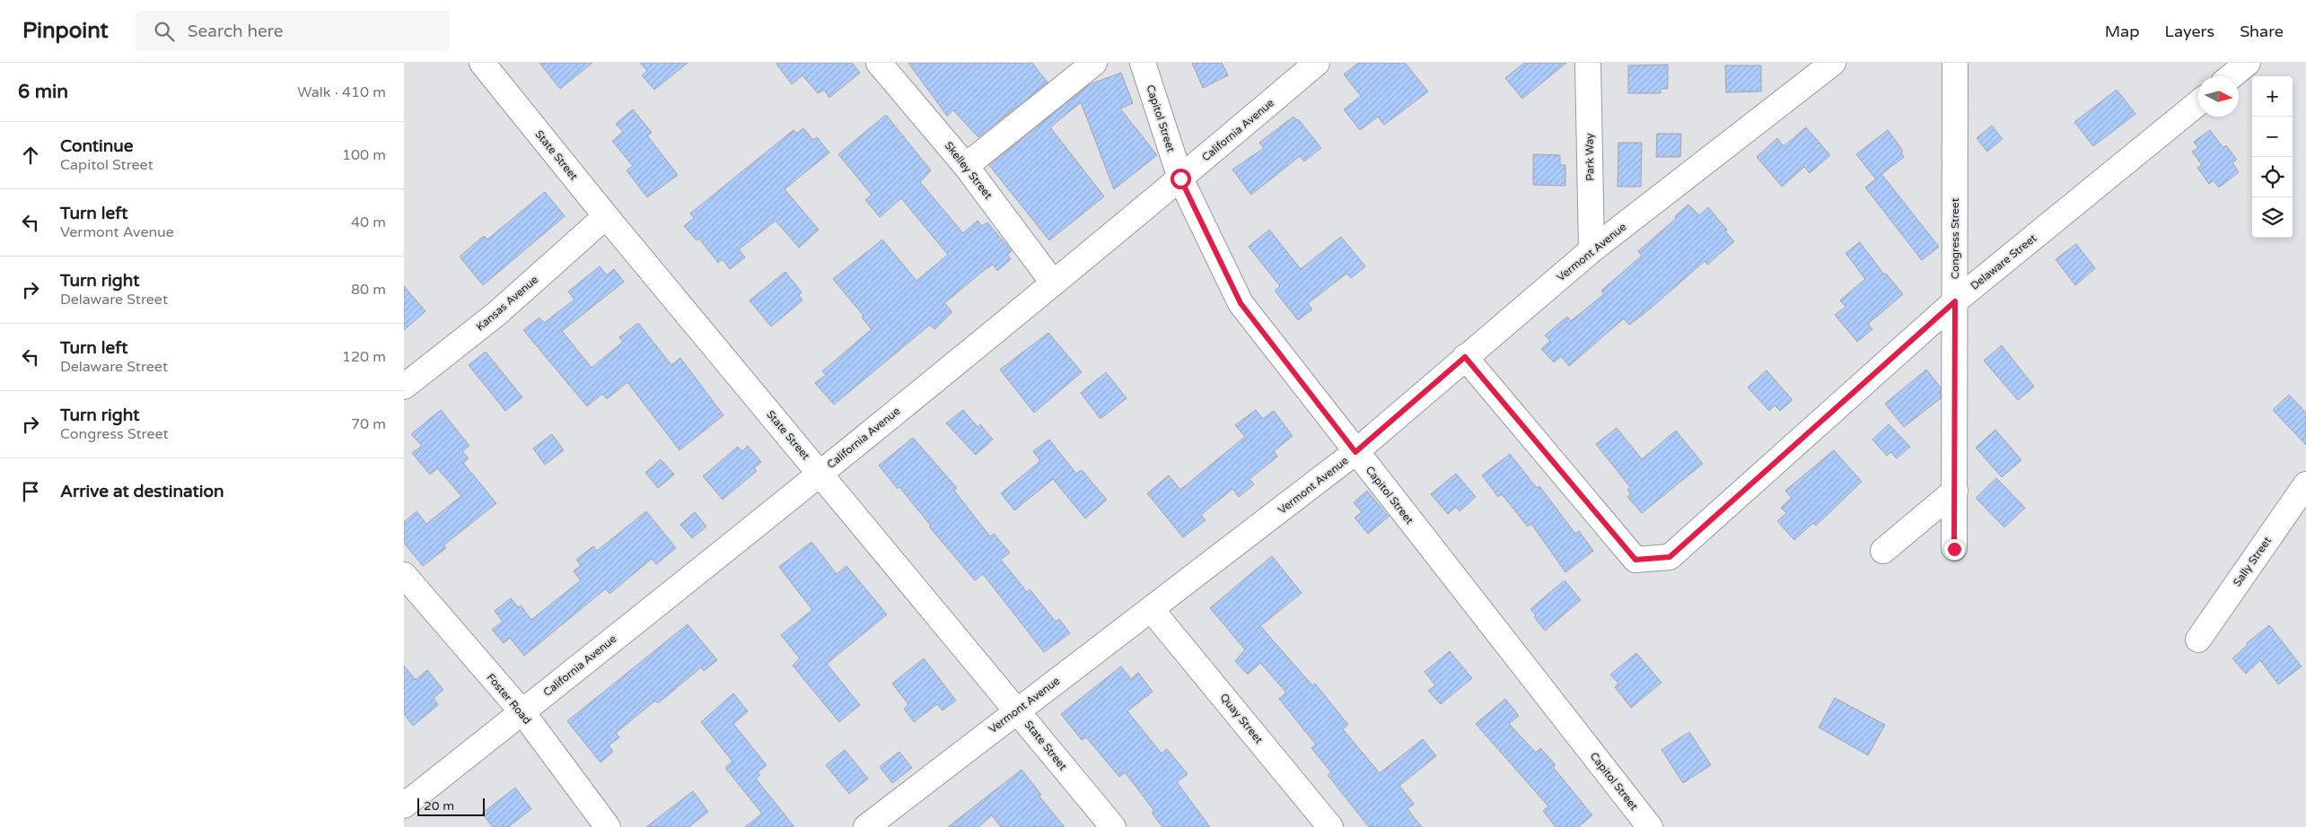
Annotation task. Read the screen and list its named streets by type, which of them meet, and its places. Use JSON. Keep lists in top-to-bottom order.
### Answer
{
  "streets": {
    "street": [
      "Capitol Street",
      "California Avenue",
      "State Street",
      "Park Way",
      "Skelley Street",
      "Congress Street",
      "Vermont Avenue",
      "Delaware Street",
      "Kansas Avenue",
      "Sally Street",
      "Foster Road",
      "Quay Street"
    ]
  },
  "crossings": [
    ["Capitol Street", "California Avenue"],
    ["Capitol Street", "Vermont Avenue"],
    ["California Avenue", "State Street"],
    ["California Avenue", "Skelley Street"],
    ["California Avenue", "Foster Road"],
    ["State Street", "Vermont Avenue"],
    ["State Street", "Kansas Avenue"],
    ["Park Way", "Vermont Avenue"],
    ["Congress Street", "Delaware Street"],
    ["Vermont Avenue", "Delaware Street"],
    ["Vermont Avenue", "Quay Street"]
  ],
  "scale_bar": "20 m",
  "north": "right",
  "page": {
    "header": "Pinpoint",
    "search": "Search here",
    "nav": ["Map", "Layers", "Share"],
    "heading": ["6 min", "Walk · 410 m"],
    "map_buttons": ["+", "−"],
    "list": [
      ["Continue", "Capitol Street", "100 m"],
      ["Turn left", "Vermont Avenue", "40 m"],
      ["Turn right", "Delaware Street", "80 m"],
      ["Turn left", "Delaware Street", "120 m"],
      ["Turn right", "Congress Street", "70 m"],
      "Arrive at destination"
    ],
    "scale": "20 m"
  }
}
